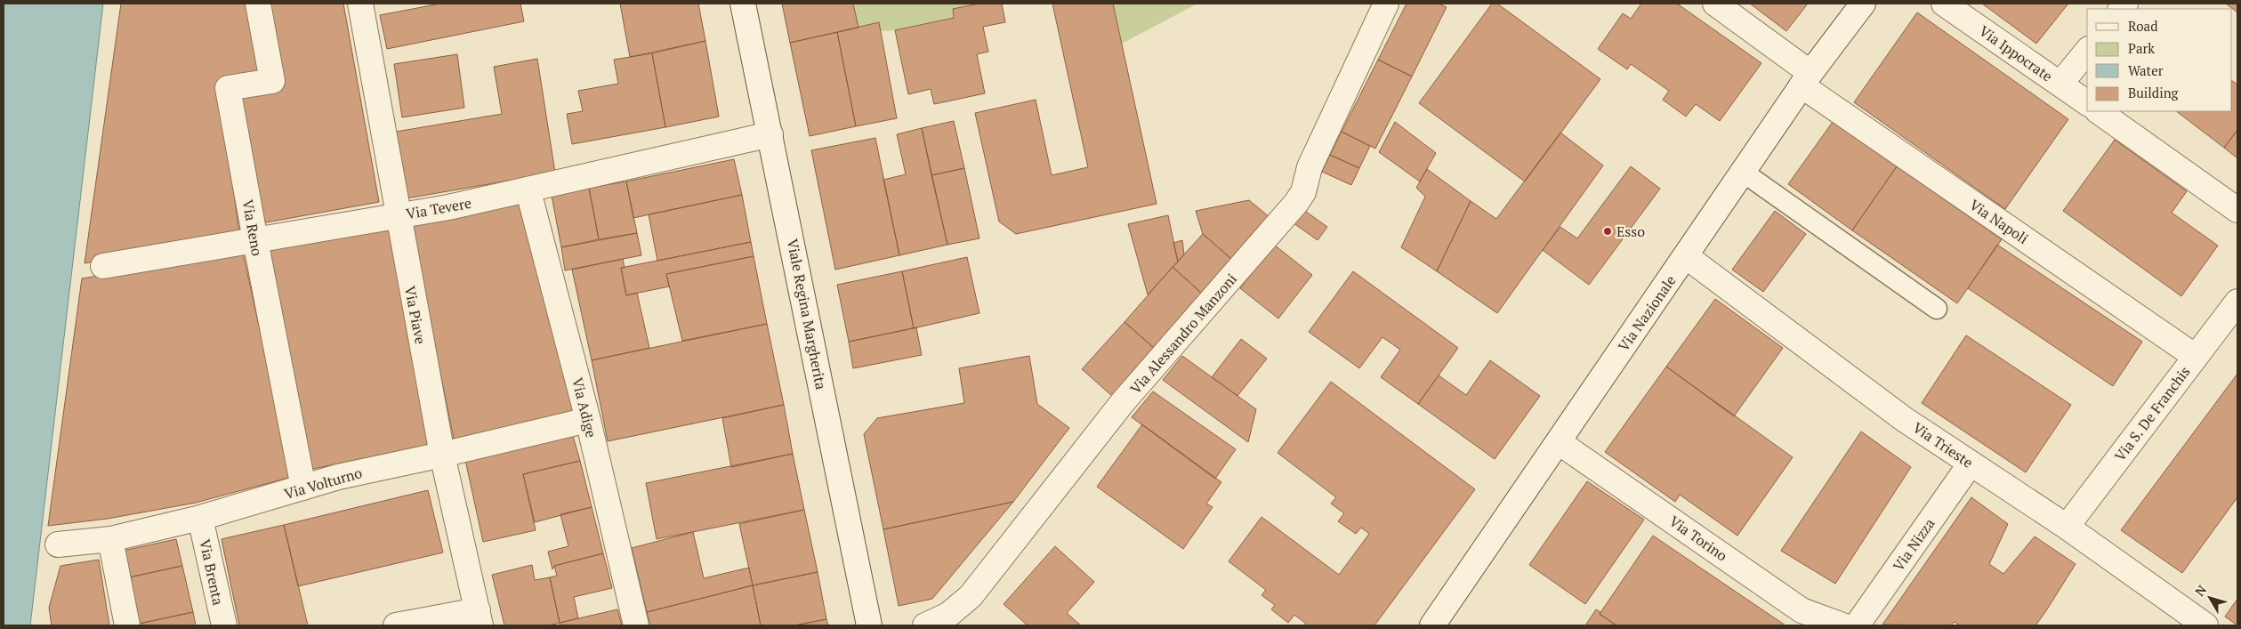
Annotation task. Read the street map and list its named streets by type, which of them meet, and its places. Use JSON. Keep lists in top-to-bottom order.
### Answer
{
  "streets": {
    "street": [
      "Via Ippocrate",
      "Via Tevere",
      "Via Napoli",
      "Via Reno",
      "Via Nazionale",
      "Viale Regina Margherita",
      "Via Piave",
      "Via Alessandro Manzoni",
      "Via Adige",
      "Via S. De Franchis",
      "Via Trieste",
      "Via Volturno",
      "Via Torino",
      "Via Nizza",
      "Via Brenta"
    ]
  },
  "crossings": [
    ["Via Tevere", "Via Reno"],
    ["Via Tevere", "Viale Regina Margherita"],
    ["Via Tevere", "Via Piave"],
    ["Via Tevere", "Via Adige"],
    ["Via Napoli", "Via Nazionale"],
    ["Via Napoli", "Via S. De Franchis"],
    ["Via Reno", "Via Volturno"],
    ["Via Nazionale", "Via Trieste"],
    ["Via Nazionale", "Via Torino"],
    ["Via Piave", "Via Volturno"],
    ["Via Adige", "Via Volturno"],
    ["Via S. De Franchis", "Via Trieste"],
    ["Via Trieste", "Via Nizza"],
    ["Via Volturno", "Via Brenta"]
  ],
  "places": ["Esso"],
  "legend": [
    "Road",
    "Park",
    "Water",
    "Building"
  ],
  "north": "top left"
}
